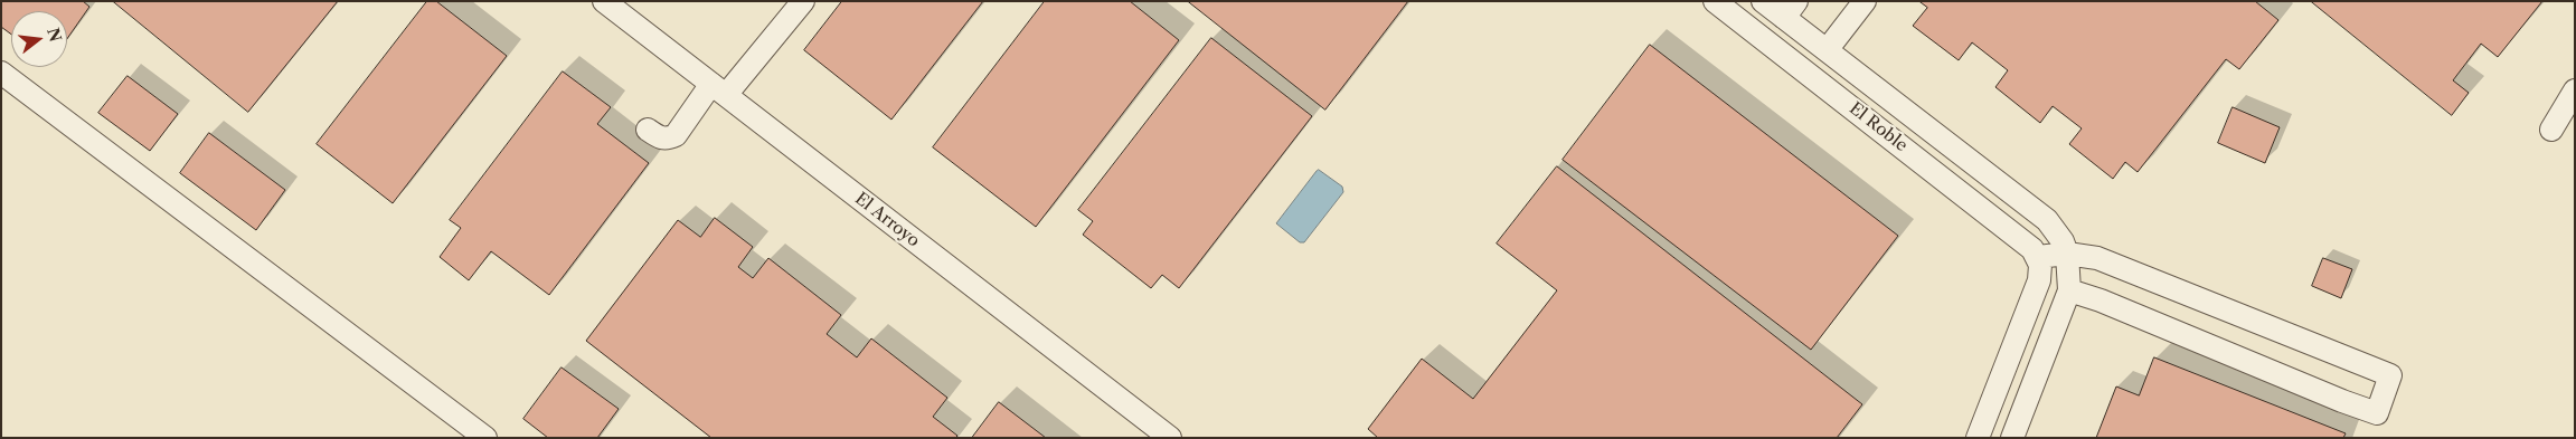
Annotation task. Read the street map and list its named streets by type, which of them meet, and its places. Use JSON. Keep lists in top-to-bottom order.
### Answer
{
  "streets": {
    "street": ["El Roble", "El Arroyo"]
  },
  "north": "right"
}
